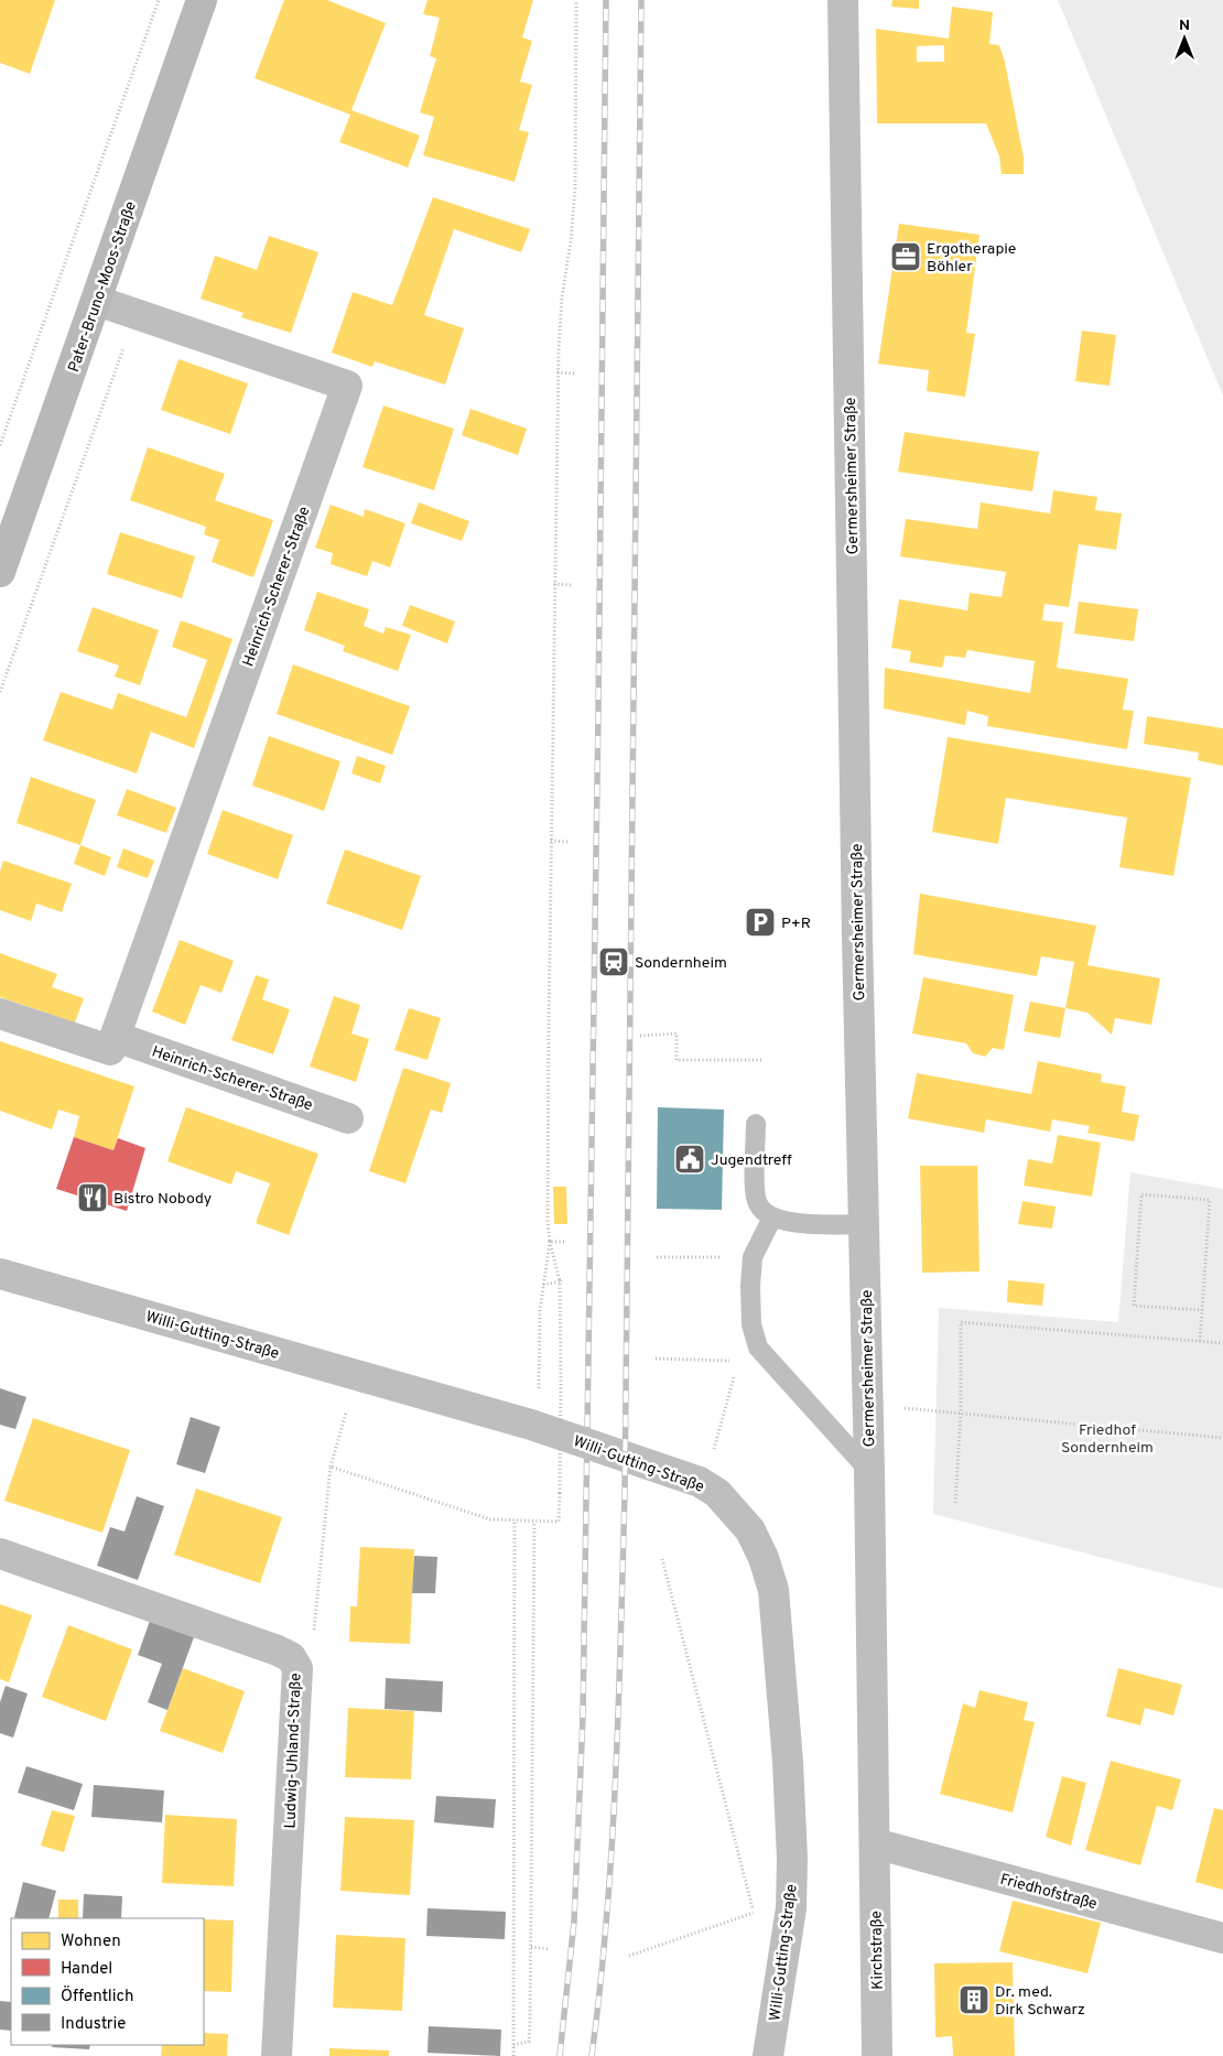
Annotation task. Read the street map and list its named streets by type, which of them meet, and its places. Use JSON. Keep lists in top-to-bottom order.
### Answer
{
  "streets": {
    "main road": ["Pater-Bruno-Moos-Straße"],
    "street": [
      "Germersheimer Straße",
      "Heinrich-Scherer-Straße",
      "Willi-Gutting-Straße",
      "Ludwig-Uhland-Straße",
      "Friedhofstraße",
      "Kirchstraße"
    ]
  },
  "crossings": [
    ["Pater-Bruno-Moos-Straße", "Heinrich-Scherer-Straße"],
    ["Germersheimer Straße", "Friedhofstraße"],
    ["Germersheimer Straße", "Kirchstraße"],
    ["Friedhofstraße", "Kirchstraße"]
  ],
  "parks": ["Friedhof Sondernheim"],
  "places": {
    "office": ["Ergotherapie Böhler"],
    "parking": ["P+R"],
    "station": ["Sondernheim"],
    "public building": ["Jugendtreff"],
    "restaurant": ["Bistro Nobody"],
    "building": ["Dr. med. Dirk Schwarz"]
  },
  "legend": [
    "Wohnen",
    "Handel",
    "Öffentlich",
    "Industrie"
  ],
  "north": "top"
}
